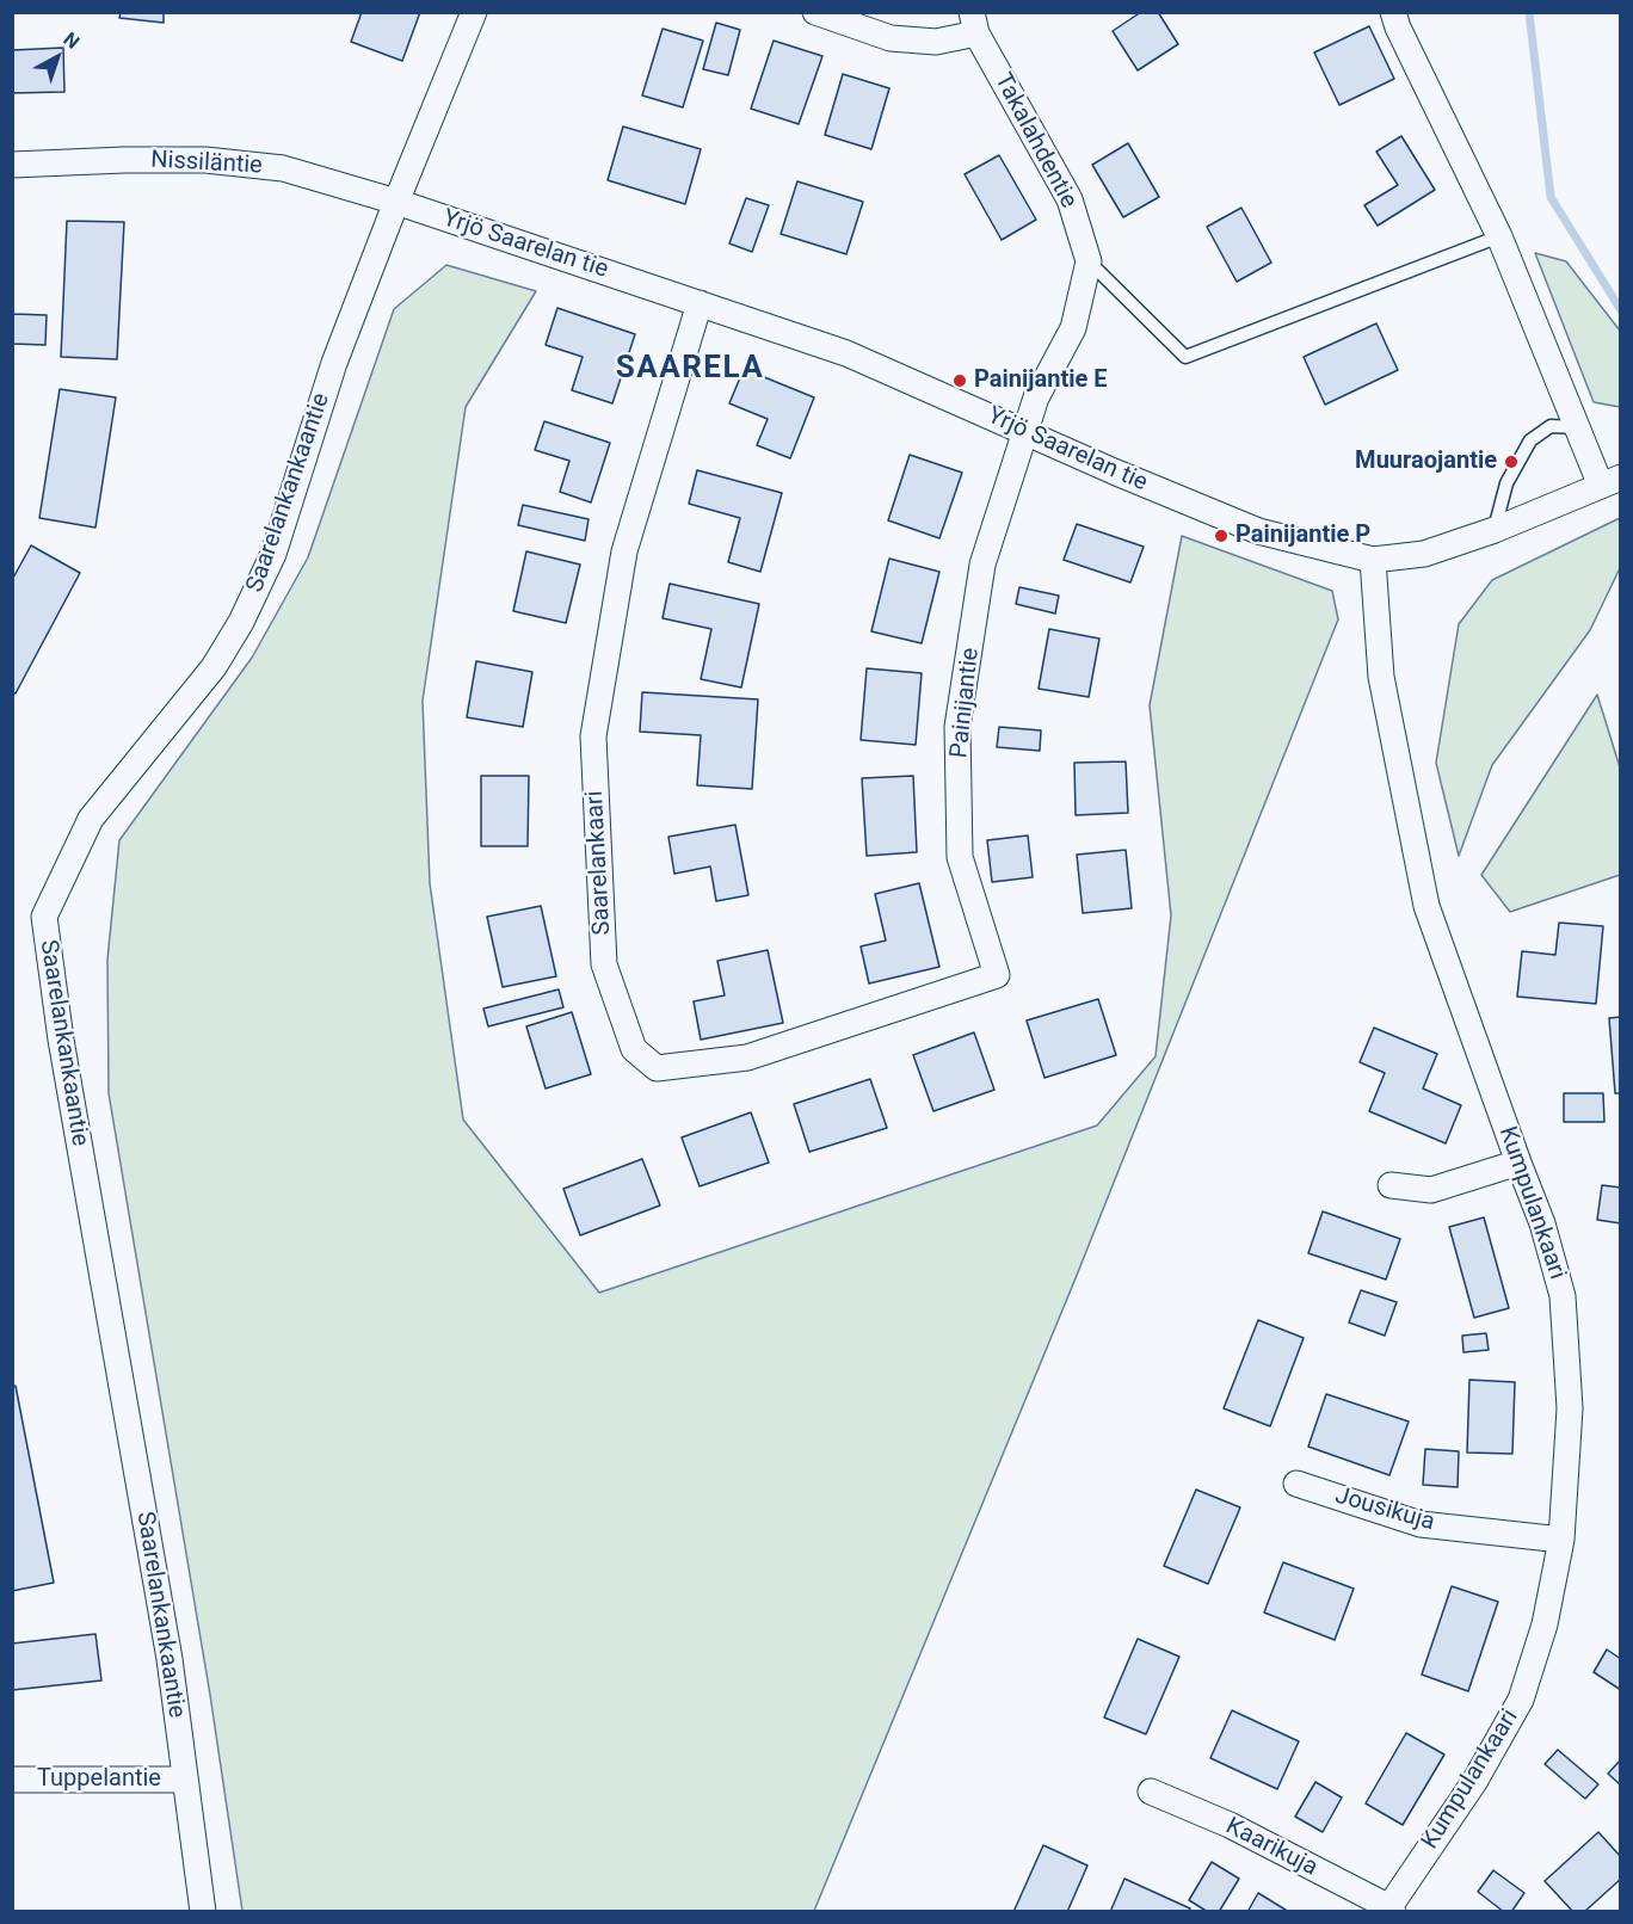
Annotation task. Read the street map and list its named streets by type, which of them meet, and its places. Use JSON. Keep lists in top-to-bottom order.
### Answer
{
  "streets": {
    "street": [
      "Takalahdentie",
      "Nissiläntie",
      "Yrjö Saarelan tie",
      "Saarelankankaantie",
      "Painijantie",
      "Saarelankaari",
      "Kumpulankaari",
      "Jousikuja",
      "Tuppelantie",
      "Kaarikuja"
    ]
  },
  "crossings": [
    ["Nissiläntie", "Yrjö Saarelan tie"],
    ["Nissiläntie", "Saarelankankaantie"],
    ["Yrjö Saarelan tie", "Saarelankankaantie"],
    ["Yrjö Saarelan tie", "Painijantie"],
    ["Yrjö Saarelan tie", "Saarelankaari"],
    ["Yrjö Saarelan tie", "Kumpulankaari"],
    ["Saarelankankaantie", "Tuppelantie"],
    ["Painijantie", "Saarelankaari"],
    ["Kumpulankaari", "Jousikuja"],
    ["Kumpulankaari", "Kaarikuja"]
  ],
  "districts": ["SAARELA"],
  "places": ["Painijantie E", "Muuraojantie", "Painijantie P"],
  "north": "top right"
}
